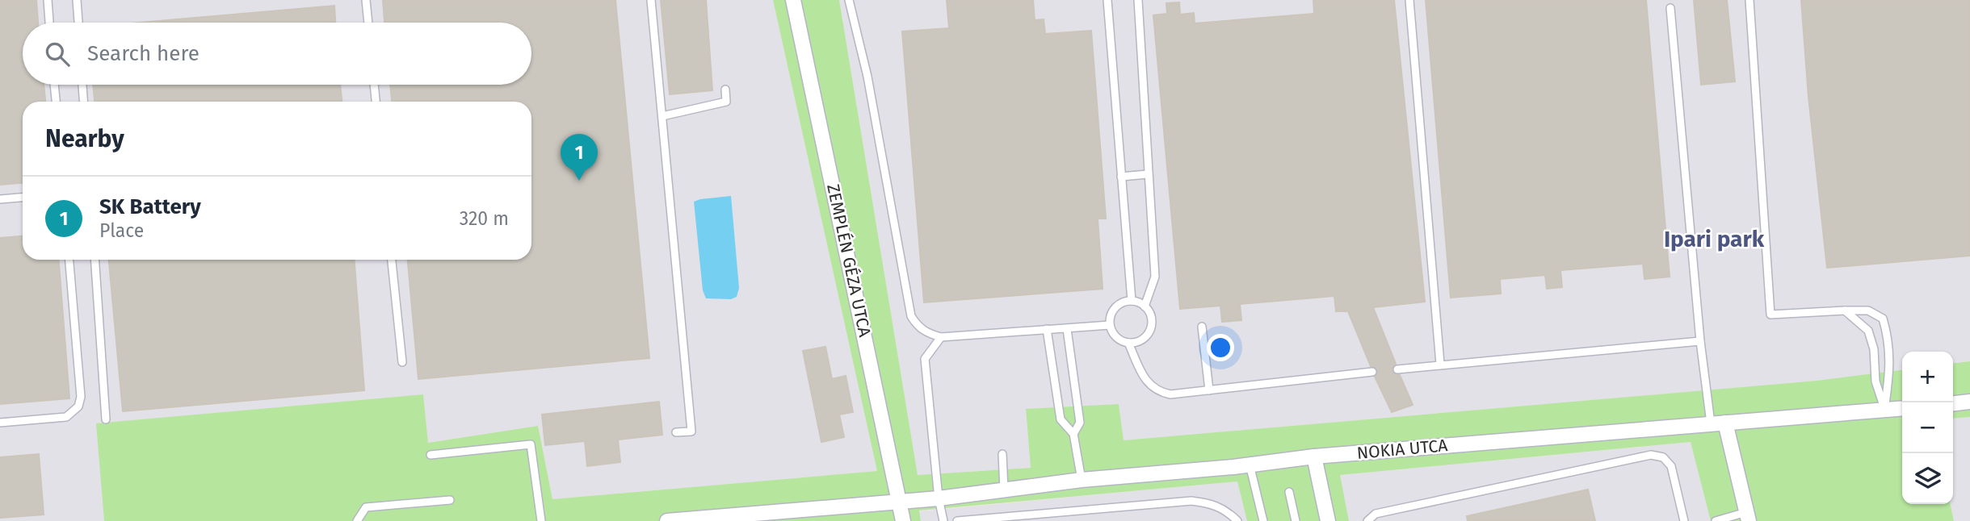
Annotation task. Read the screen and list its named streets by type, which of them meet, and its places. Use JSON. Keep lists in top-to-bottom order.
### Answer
{
  "streets": {
    "street": ["ZEMPLÉN GÉZA UTCA", "NOKIA UTCA"]
  },
  "crossings": [
    ["ZEMPLÉN GÉZA UTCA", "NOKIA UTCA"]
  ],
  "districts": ["Ipari park"],
  "page": {
    "search": "Search here",
    "heading": "Nearby",
    "pins": "1",
    "list": [
      {
        "mark": "1",
        "name": "SK Battery",
        "note": "Place",
        "value": "320 m"
      }
    ],
    "map_buttons": ["+", "−"]
  }
}
